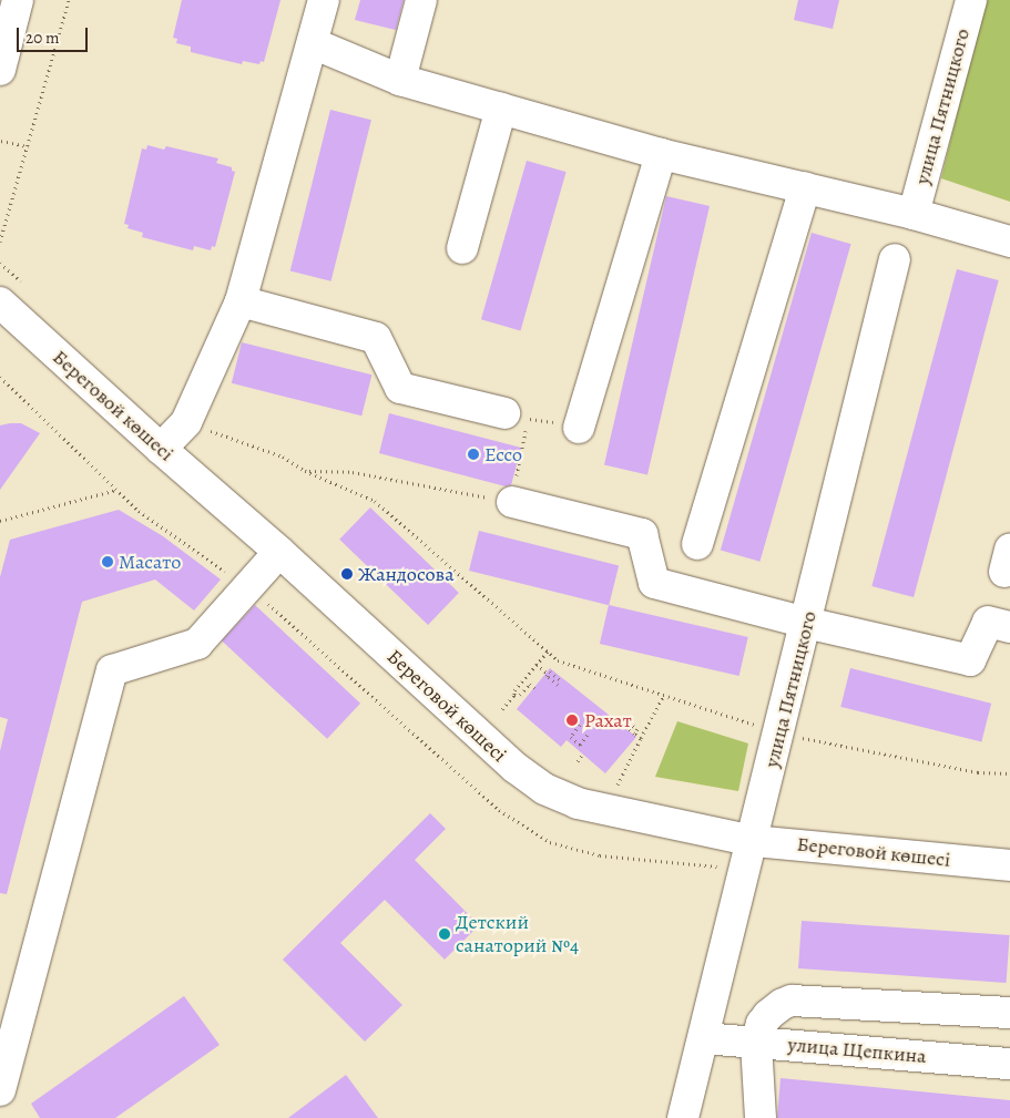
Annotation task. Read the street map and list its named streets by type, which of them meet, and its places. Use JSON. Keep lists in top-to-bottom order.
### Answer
{
  "streets": {
    "street": ["улица Пятницкого", "Береговой көшесі", "улица Щепкина"]
  },
  "crossings": [
    ["улица Пятницкого", "Береговой көшесі"],
    ["улица Пятницкого", "улица Щепкина"]
  ],
  "places": [
    "Ecco",
    "Масато",
    "Жандосова",
    "Рахат",
    "Детский санаторий №4"
  ],
  "scale_bar": "20 m"
}
